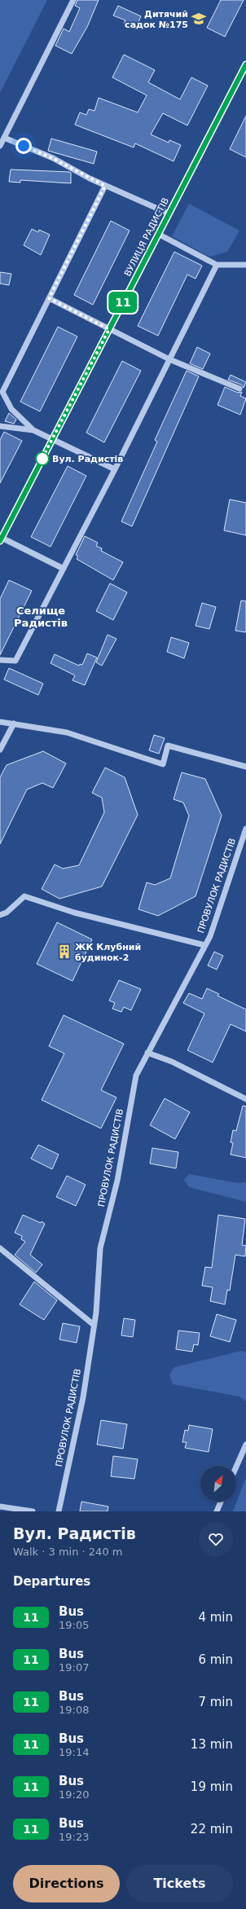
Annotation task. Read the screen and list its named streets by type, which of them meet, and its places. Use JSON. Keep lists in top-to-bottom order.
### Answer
{
  "streets": {
    "street": ["ВУЛИЦЯ РАДИСТІВ", "ПРОВУЛОК РАДИСТІВ"]
  },
  "districts": ["Селище Радистів"],
  "places": {
    "school or university": ["Дитячий садок №175"],
    "other": ["Вул. Радистів"],
    "building": ["ЖК Клубний будинок-2"]
  },
  "lines": ["bus line 11"],
  "north": "top right",
  "page": {
    "on_map": "11",
    "heading": [
      ["Вул. Радистів", "Walk · 3 min · 240 m"],
      "Departures"
    ],
    "list": [
      {
        "mark": "11",
        "name": "Bus",
        "note": "19:05",
        "value": "4 min"
      },
      {
        "mark": "11",
        "name": "Bus",
        "note": "19:07",
        "value": "6 min"
      },
      {
        "mark": "11",
        "name": "Bus",
        "note": "19:08",
        "value": "7 min"
      },
      {
        "mark": "11",
        "name": "Bus",
        "note": "19:14",
        "value": "13 min"
      },
      {
        "mark": "11",
        "name": "Bus",
        "note": "19:20",
        "value": "19 min"
      },
      {
        "mark": "11",
        "name": "Bus",
        "note": "19:23",
        "value": "22 min"
      }
    ],
    "buttons": ["Directions", "Tickets"]
  }
}
